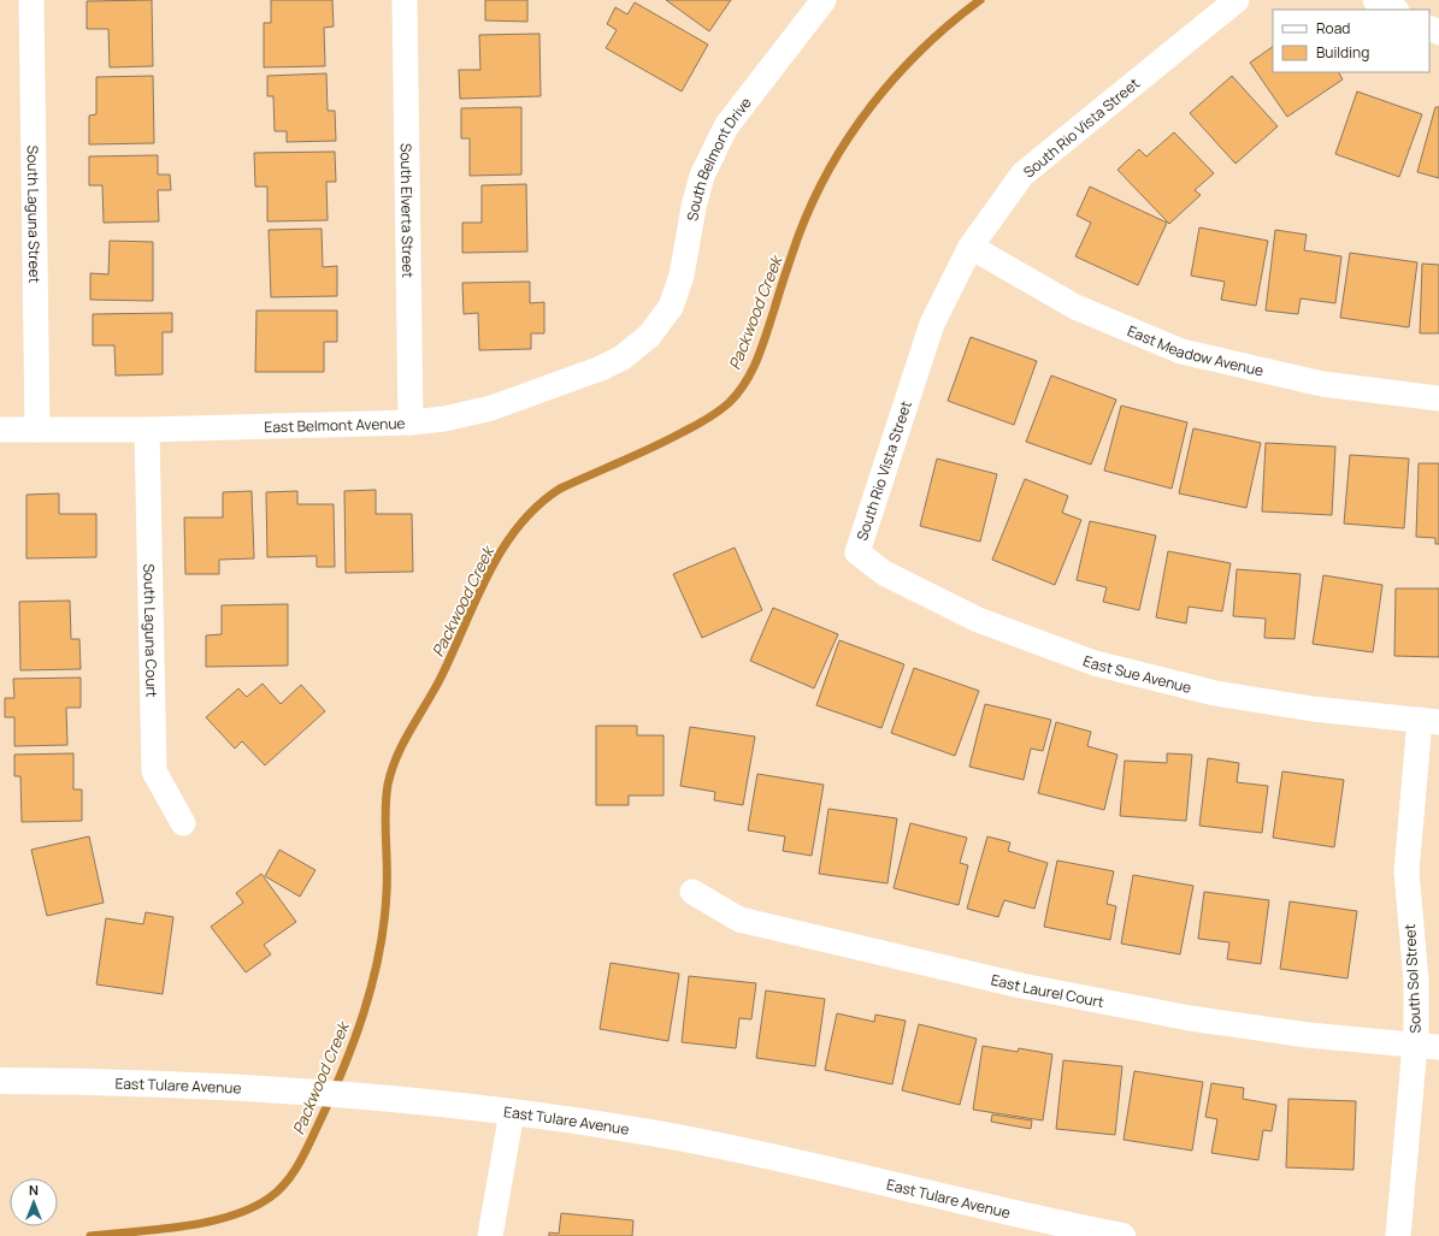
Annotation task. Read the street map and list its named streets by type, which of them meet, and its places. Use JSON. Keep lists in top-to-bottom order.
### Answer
{
  "streets": {
    "street": [
      "South Rio Vista Street",
      "South Belmont Drive",
      "South Elverta Street",
      "South Laguna Street",
      "East Meadow Avenue",
      "East Belmont Avenue",
      "South Laguna Court",
      "East Sue Avenue",
      "South Sol Street",
      "East Laurel Court",
      "East Tulare Avenue"
    ]
  },
  "crossings": [
    ["South Rio Vista Street", "East Meadow Avenue"],
    ["South Rio Vista Street", "East Sue Avenue"],
    ["South Belmont Drive", "East Belmont Avenue"],
    ["South Elverta Street", "East Belmont Avenue"],
    ["South Laguna Street", "East Belmont Avenue"],
    ["East Belmont Avenue", "South Laguna Court"],
    ["East Sue Avenue", "South Sol Street"],
    ["South Sol Street", "East Laurel Court"]
  ],
  "water": ["Packwood Creek"],
  "legend": ["Road", "Building"],
  "north": "top"
}
